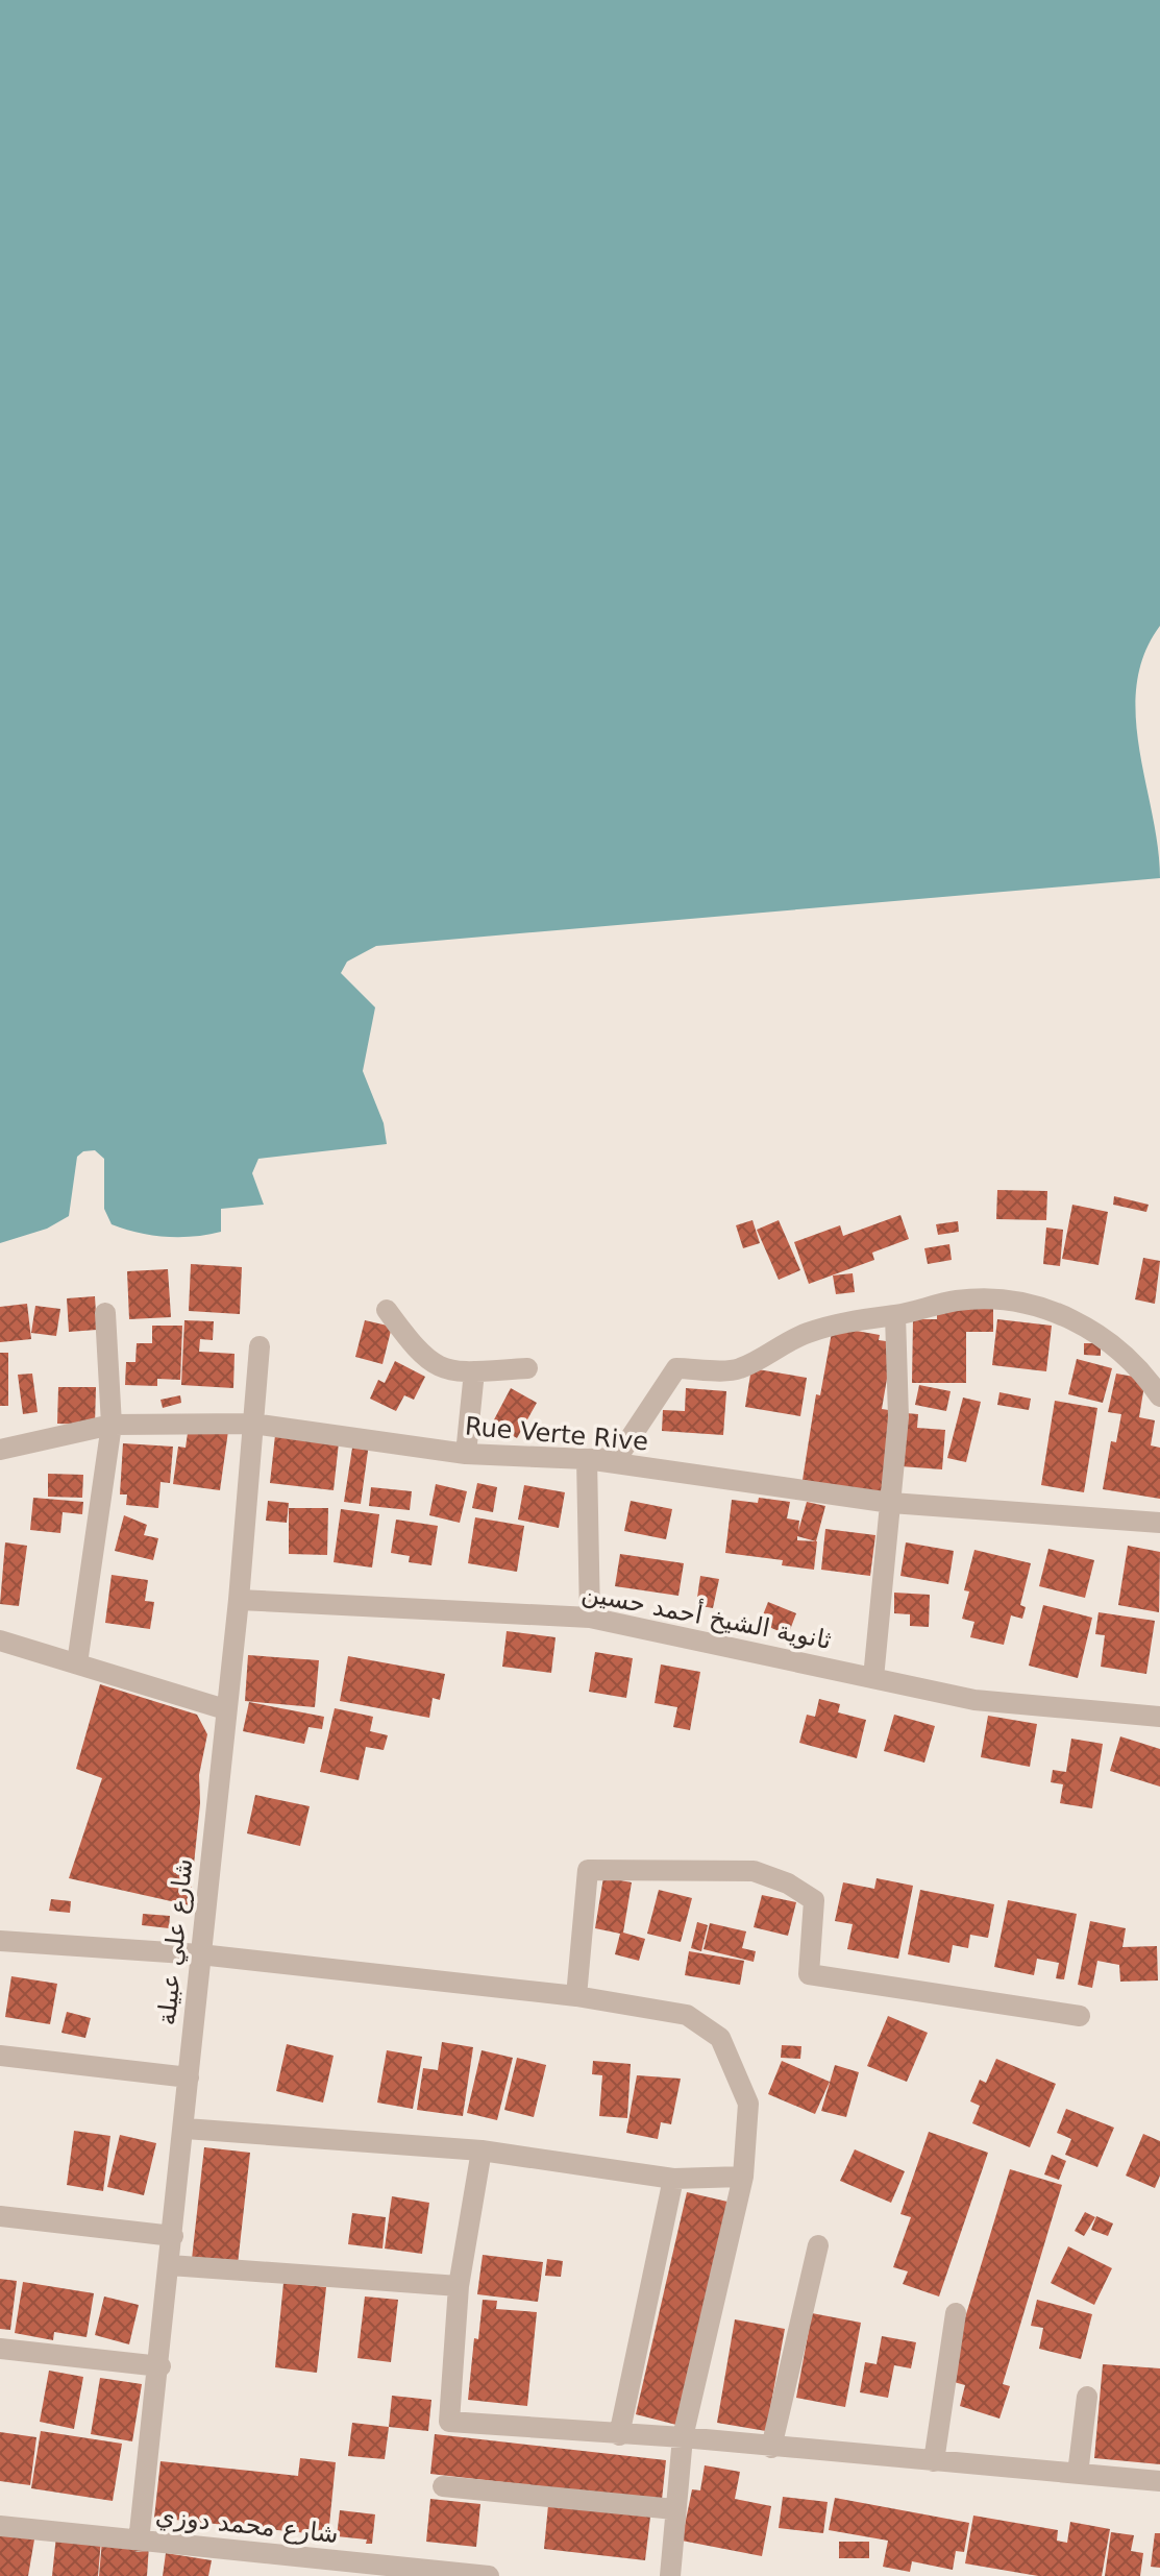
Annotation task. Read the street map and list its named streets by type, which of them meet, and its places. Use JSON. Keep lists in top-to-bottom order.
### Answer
{
  "streets": {
    "street": [
      "Rue Verte Rive",
      "ثانوية الشيخ أحمد حسين",
      "شارع علي عبيلة",
      "شارع محمد دوزي"
    ]
  },
  "crossings": [
    ["Rue Verte Rive", "شارع علي عبيلة"],
    ["ثانوية الشيخ أحمد حسين", "شارع علي عبيلة"],
    ["شارع علي عبيلة", "شارع محمد دوزي"]
  ]
}
